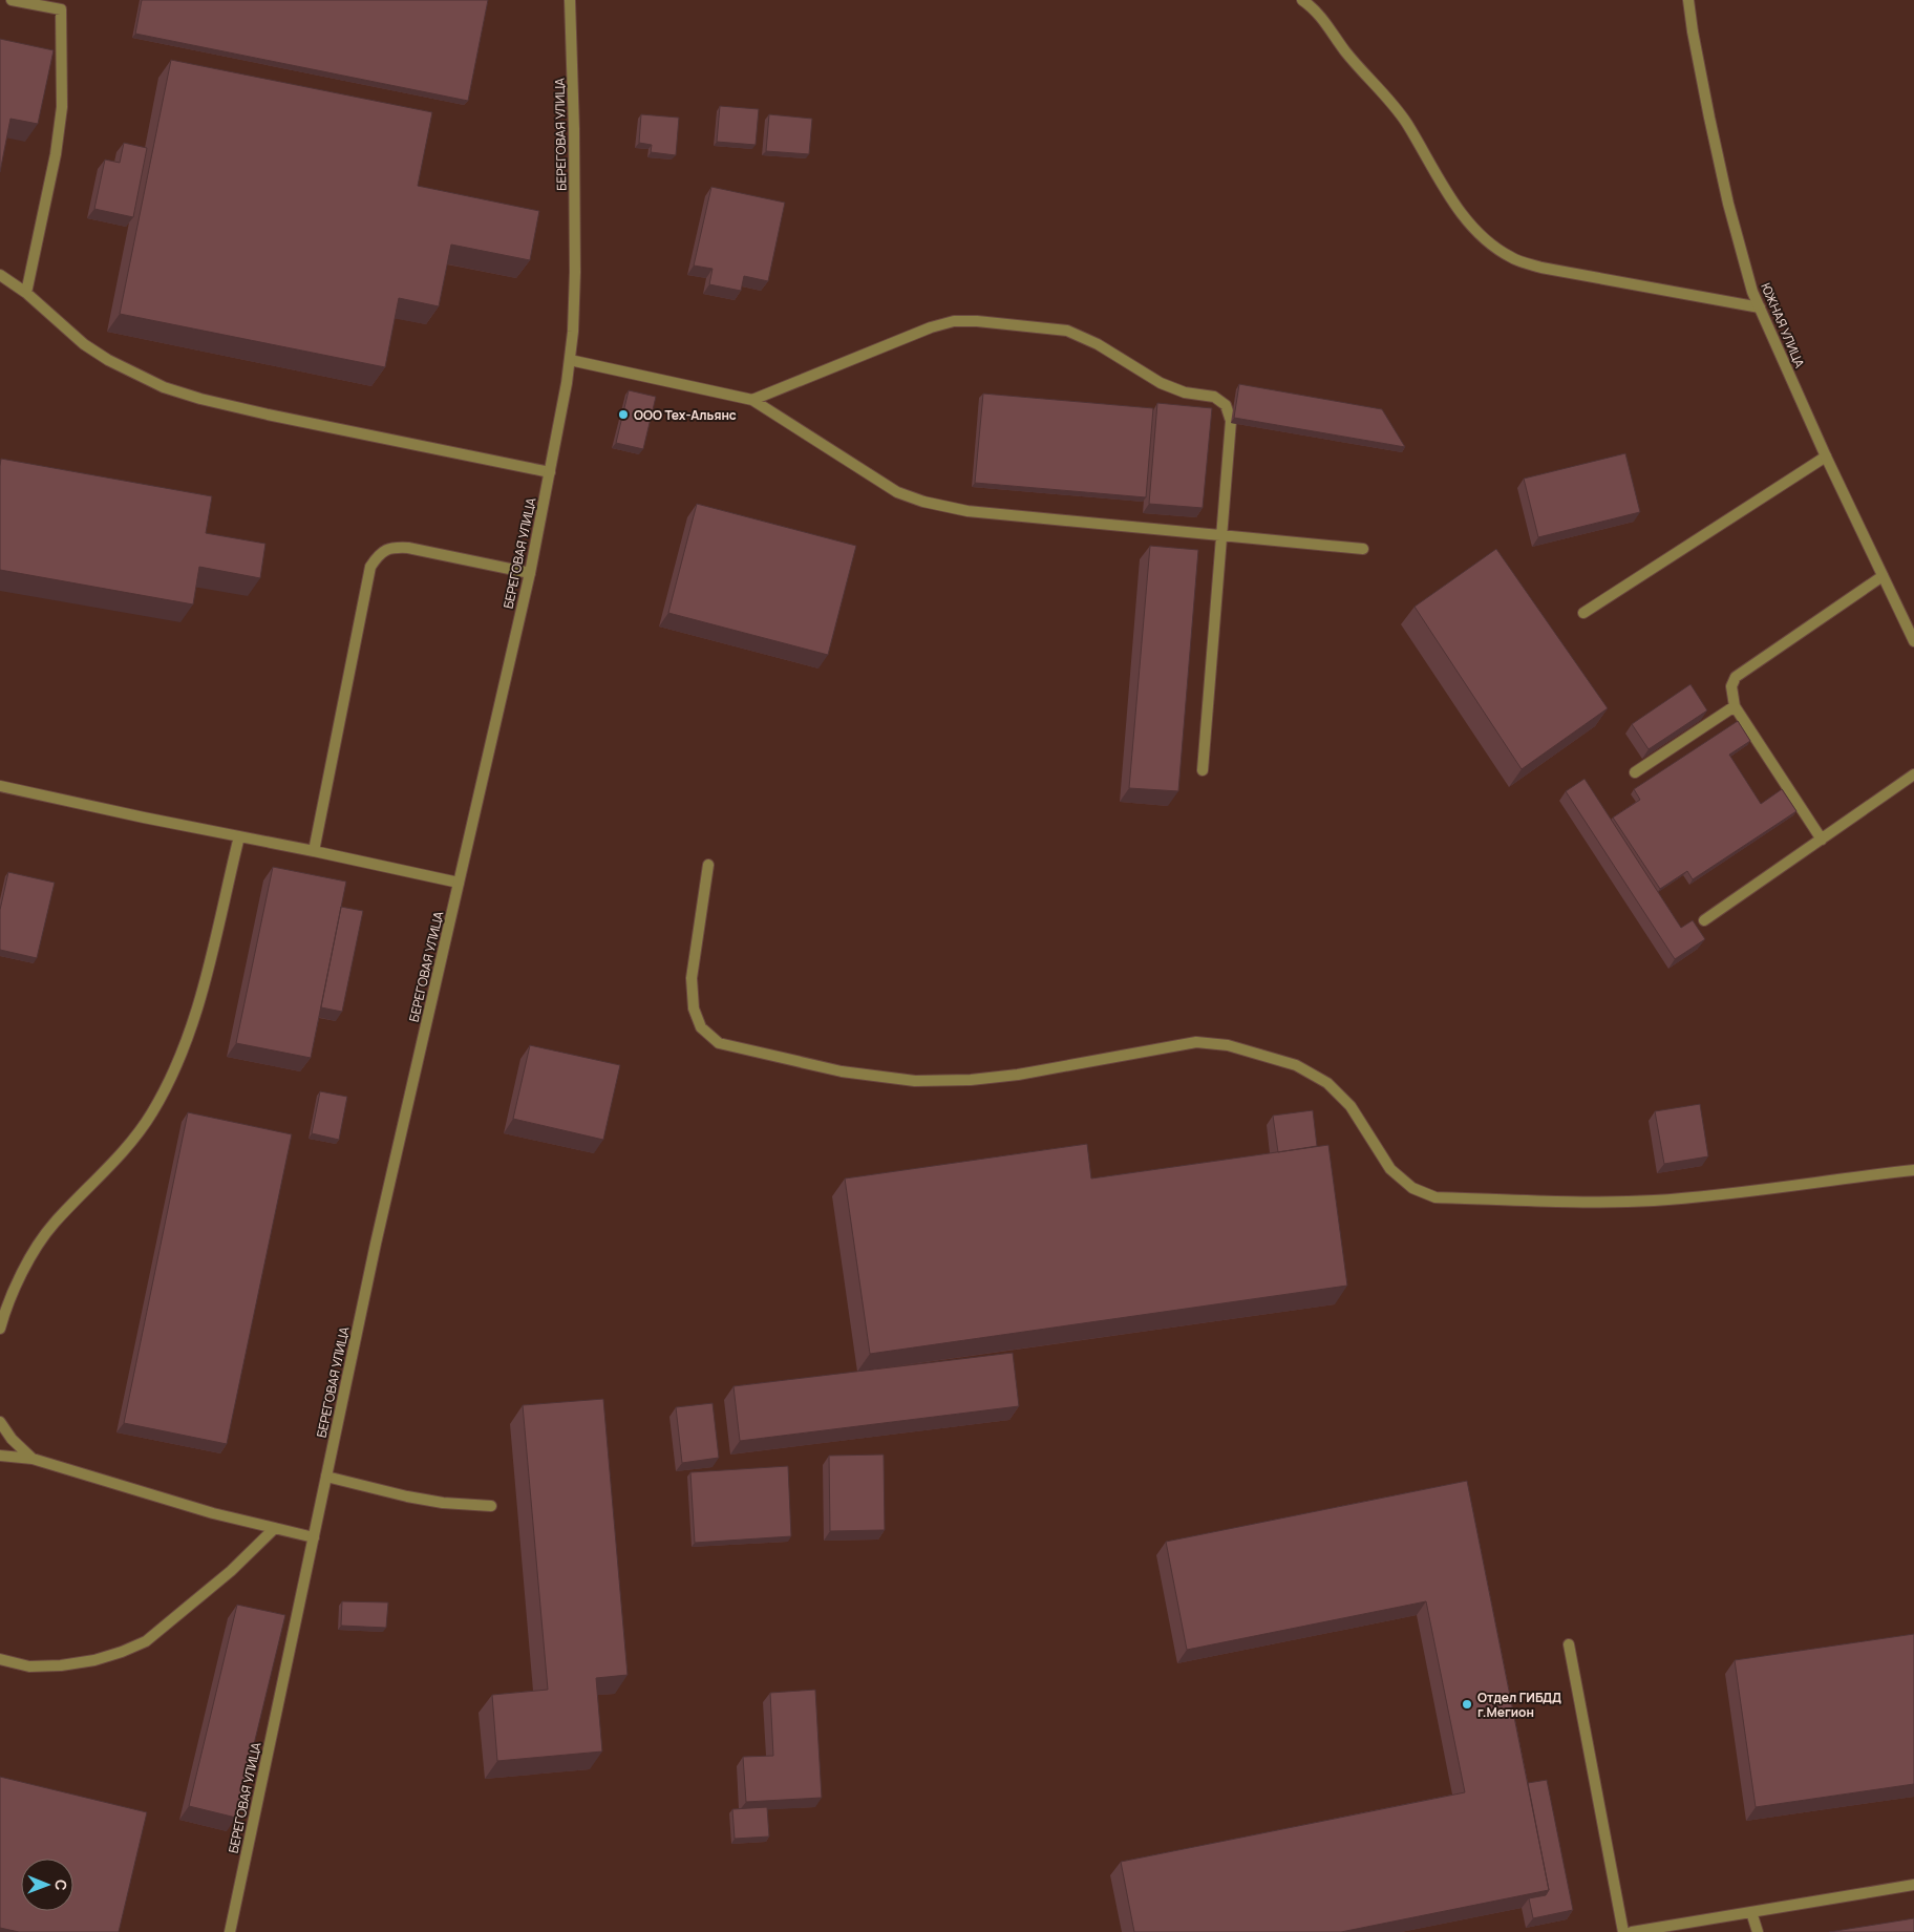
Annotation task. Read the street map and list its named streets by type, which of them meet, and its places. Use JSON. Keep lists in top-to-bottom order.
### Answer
{
  "streets": {
    "street": ["БЕРЕГОВАЯ УЛИЦА", "ЮЖНАЯ УЛИЦА"]
  },
  "places": ["ООО Тех-Альянс", "Отдел ГИБДД г.Мегион"],
  "north": "right"
}
